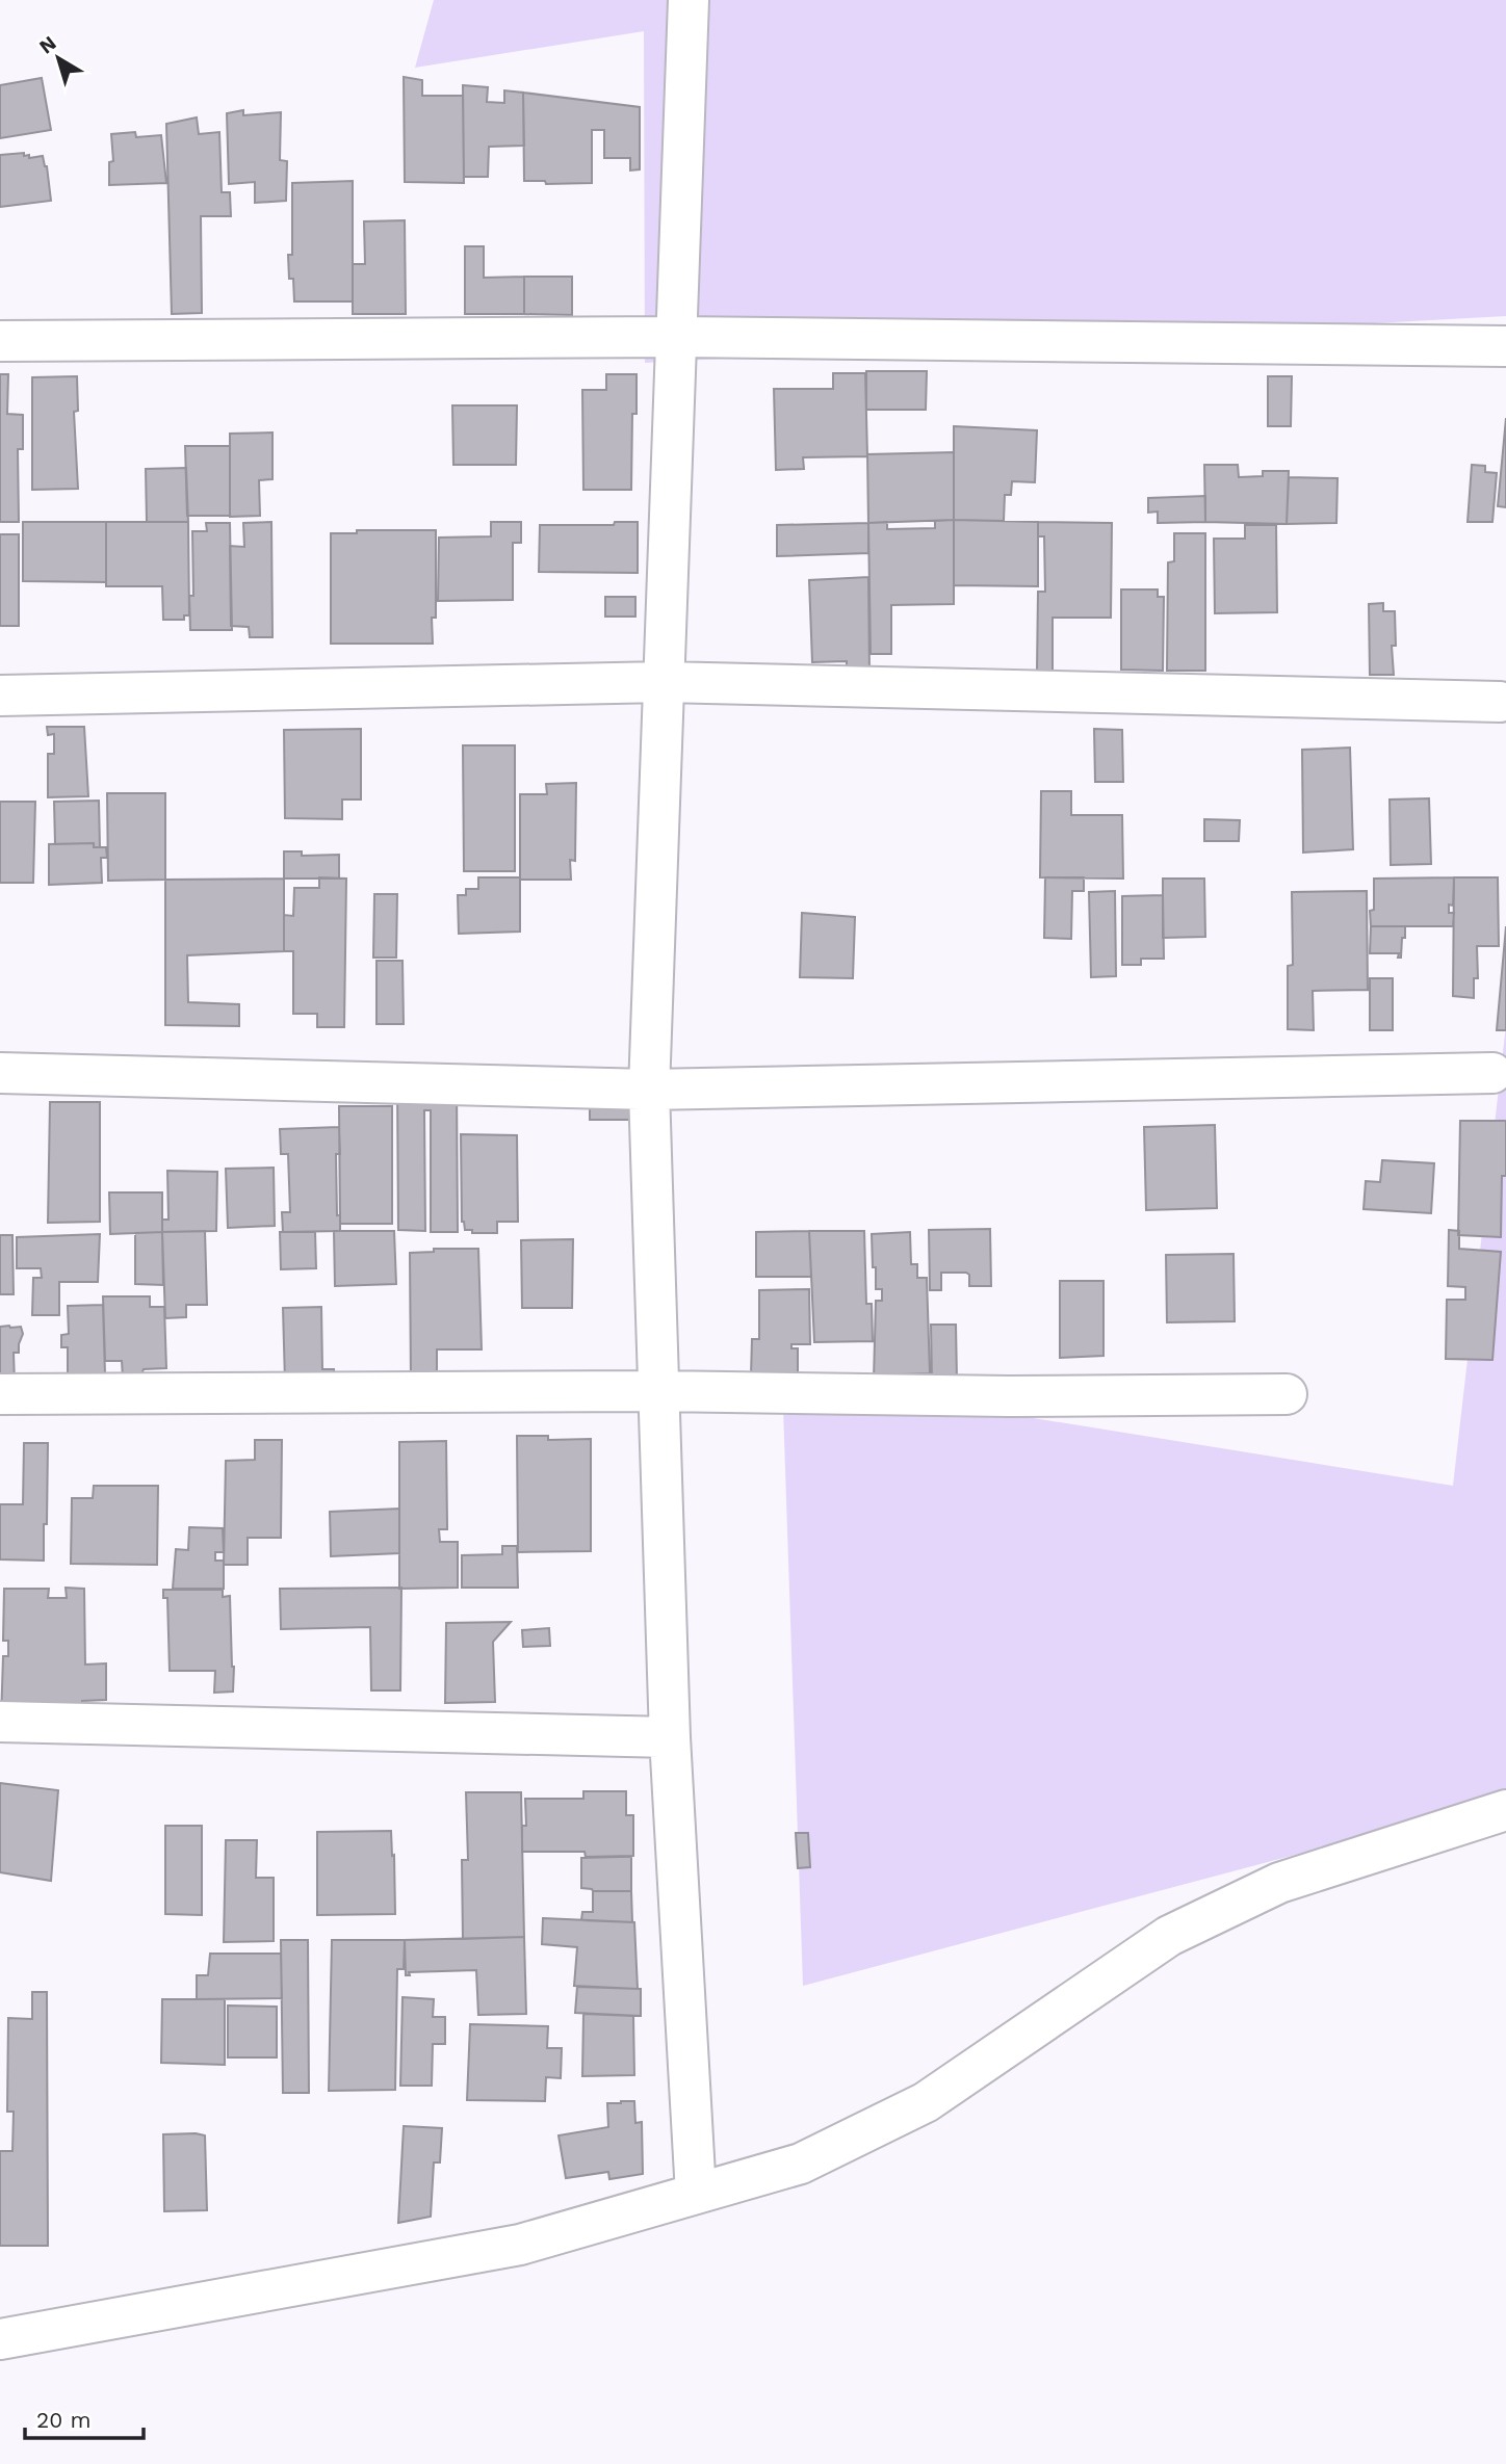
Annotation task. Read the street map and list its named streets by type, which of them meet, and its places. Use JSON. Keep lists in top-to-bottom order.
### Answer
{
  "scale_bar": "20 m",
  "north": "top left"
}
